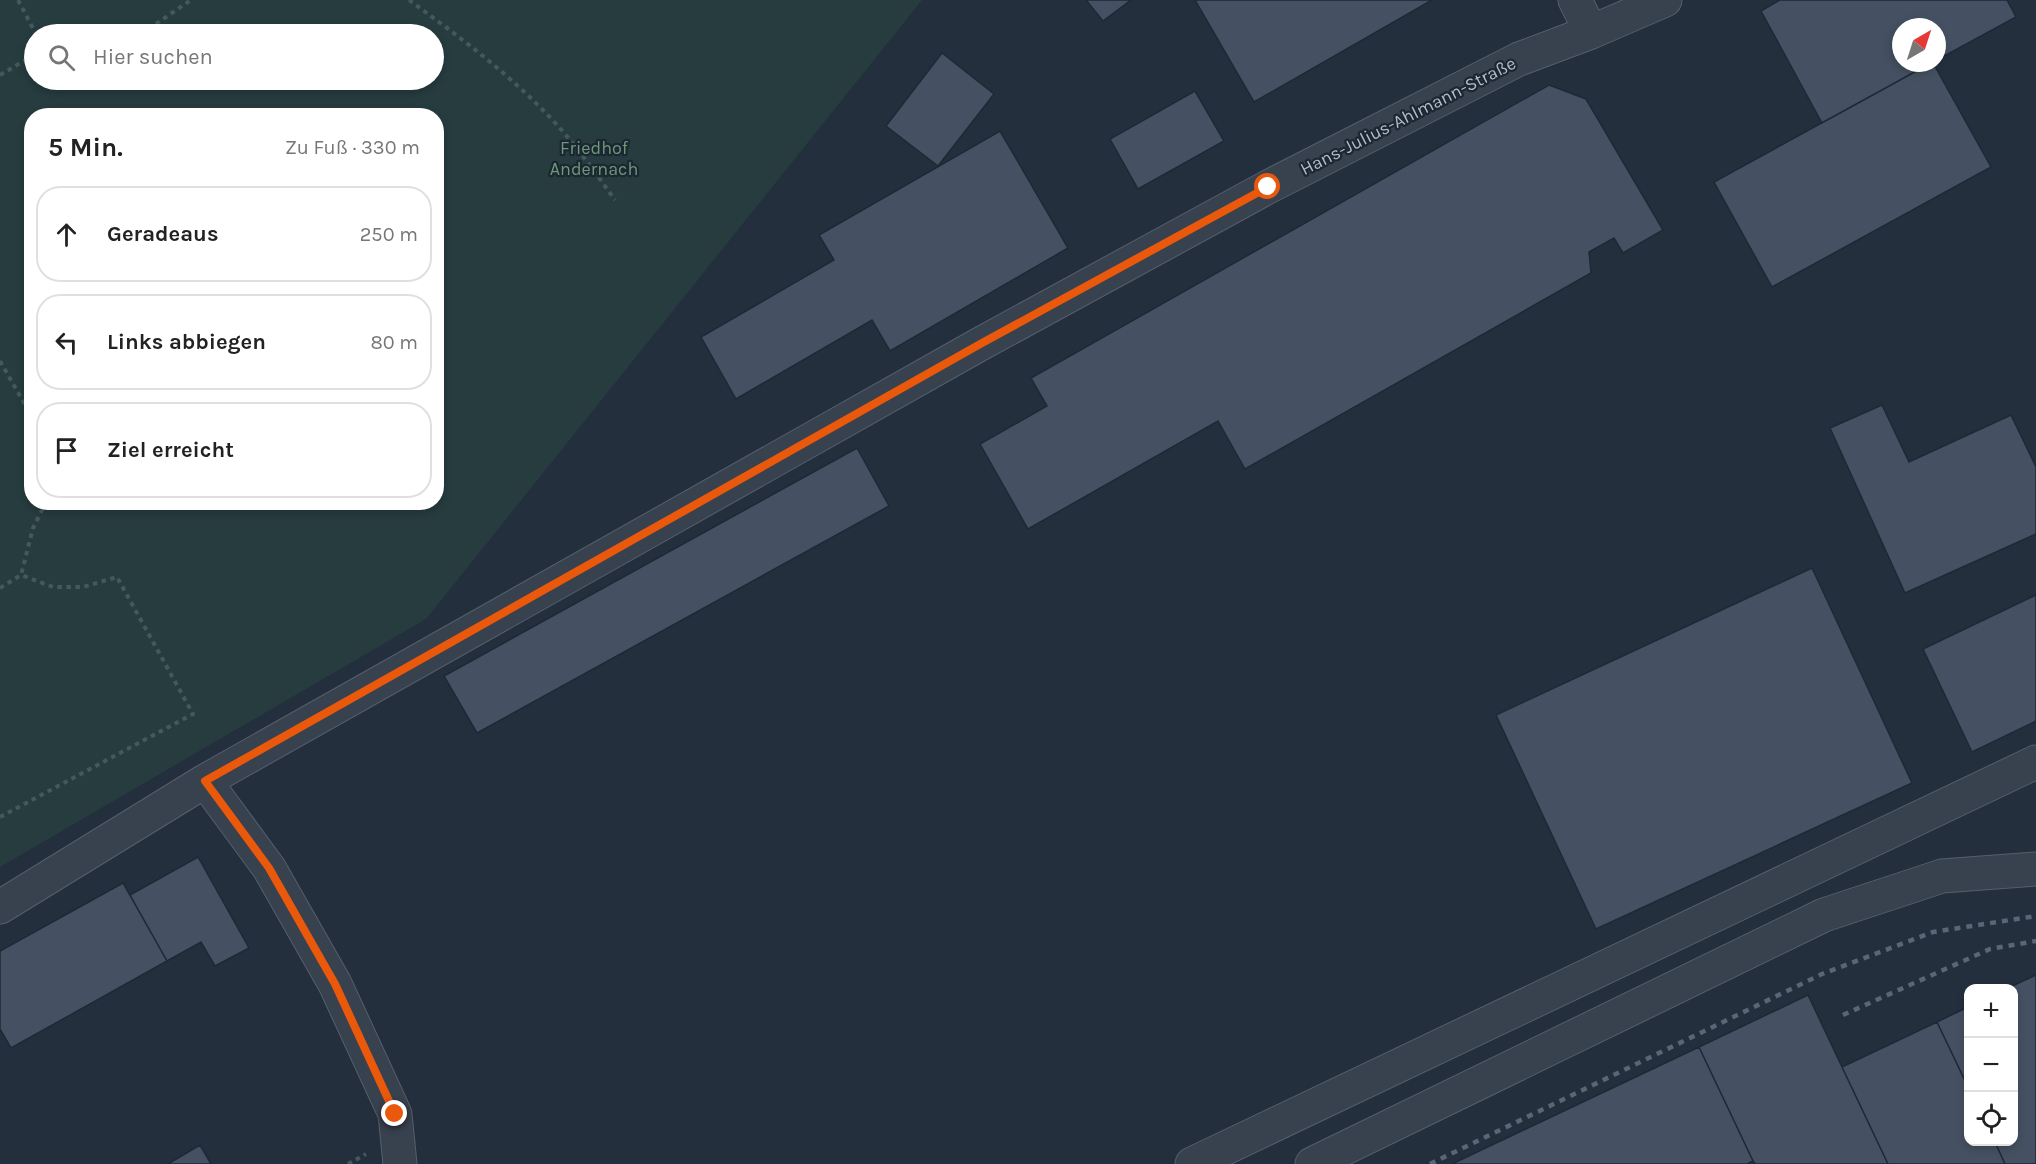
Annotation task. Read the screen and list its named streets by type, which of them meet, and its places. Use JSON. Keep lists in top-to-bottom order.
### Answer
{
  "streets": {
    "street": ["Hans-Julius-Ahlmann-Straße"]
  },
  "parks": ["Friedhof Andernach"],
  "north": "top right",
  "page": {
    "search": "Hier suchen",
    "heading": ["5 Min.", "Zu Fuß · 330 m"],
    "list": [
      ["Geradeaus", "250 m"],
      ["Links abbiegen", "80 m"],
      "Ziel erreicht"
    ],
    "map_buttons": ["+", "−"]
  }
}
